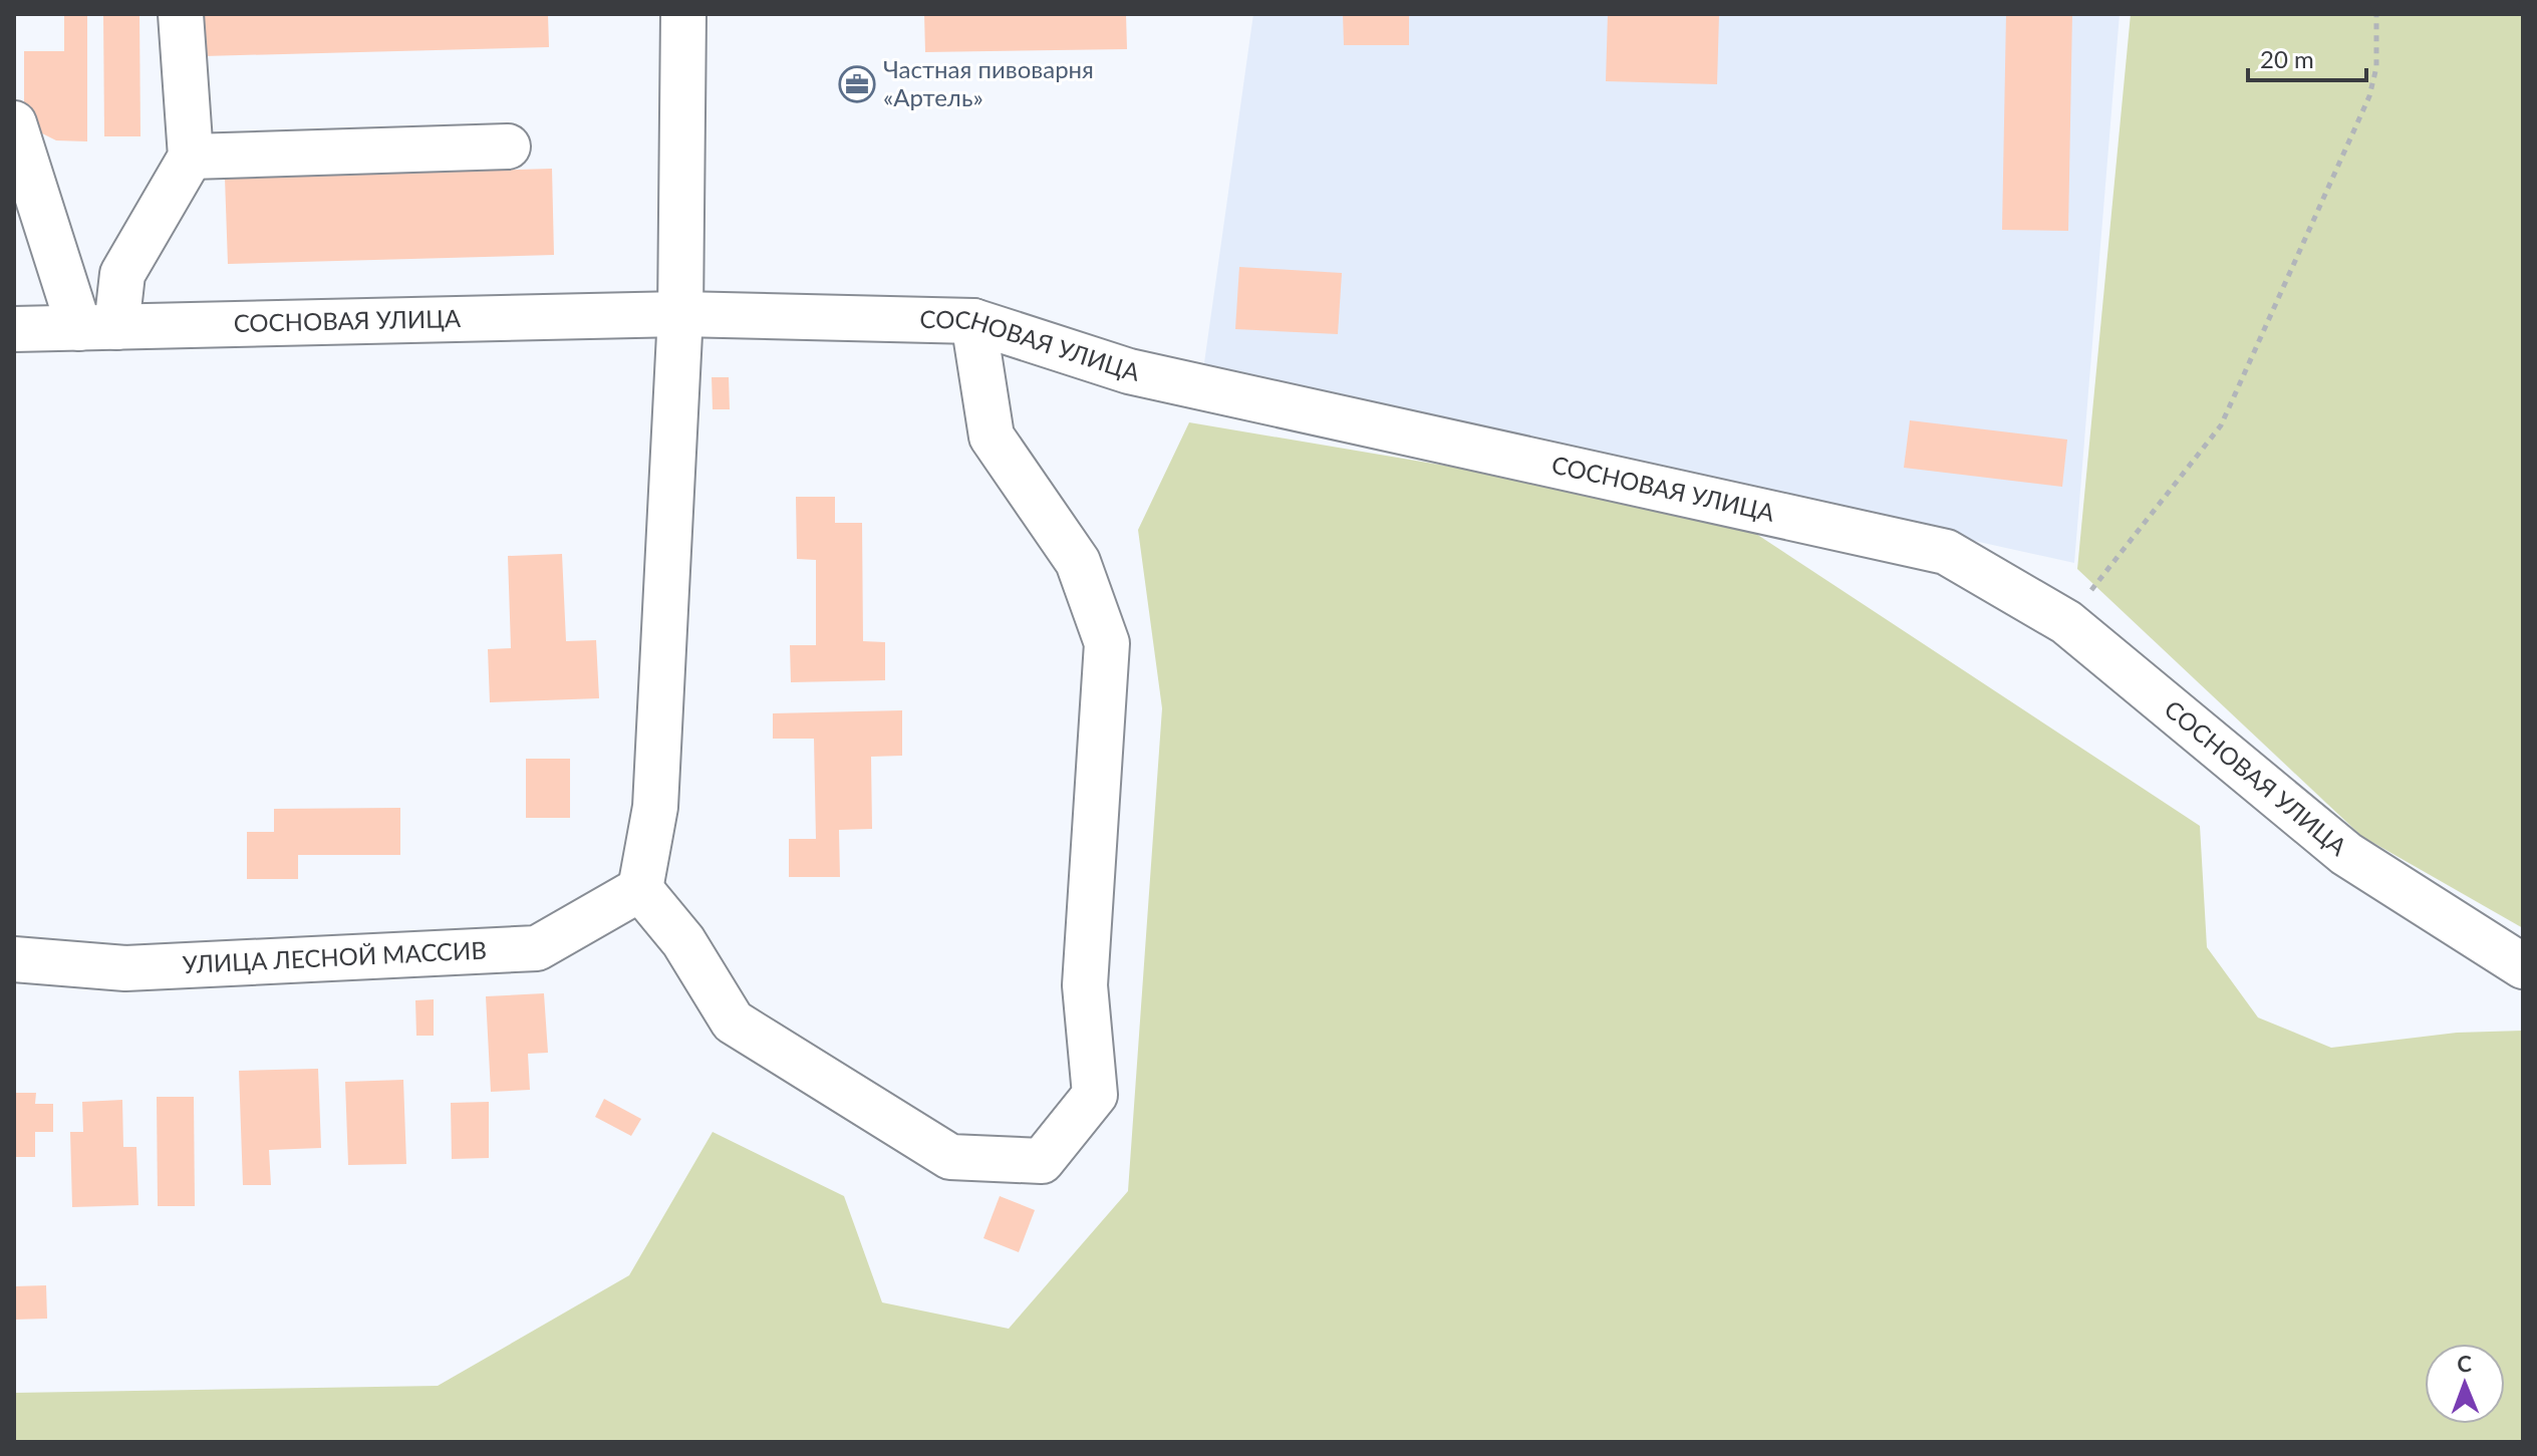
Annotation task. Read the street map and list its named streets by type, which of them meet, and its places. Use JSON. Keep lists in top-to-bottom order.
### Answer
{
  "streets": {
    "street": ["СОСНОВАЯ УЛИЦА", "УЛИЦА ЛЕСНОЙ МАССИВ"]
  },
  "places": {
    "office": ["Частная пивоварня «Артель»"]
  },
  "scale_bar": "20 m",
  "north": "top"
}
